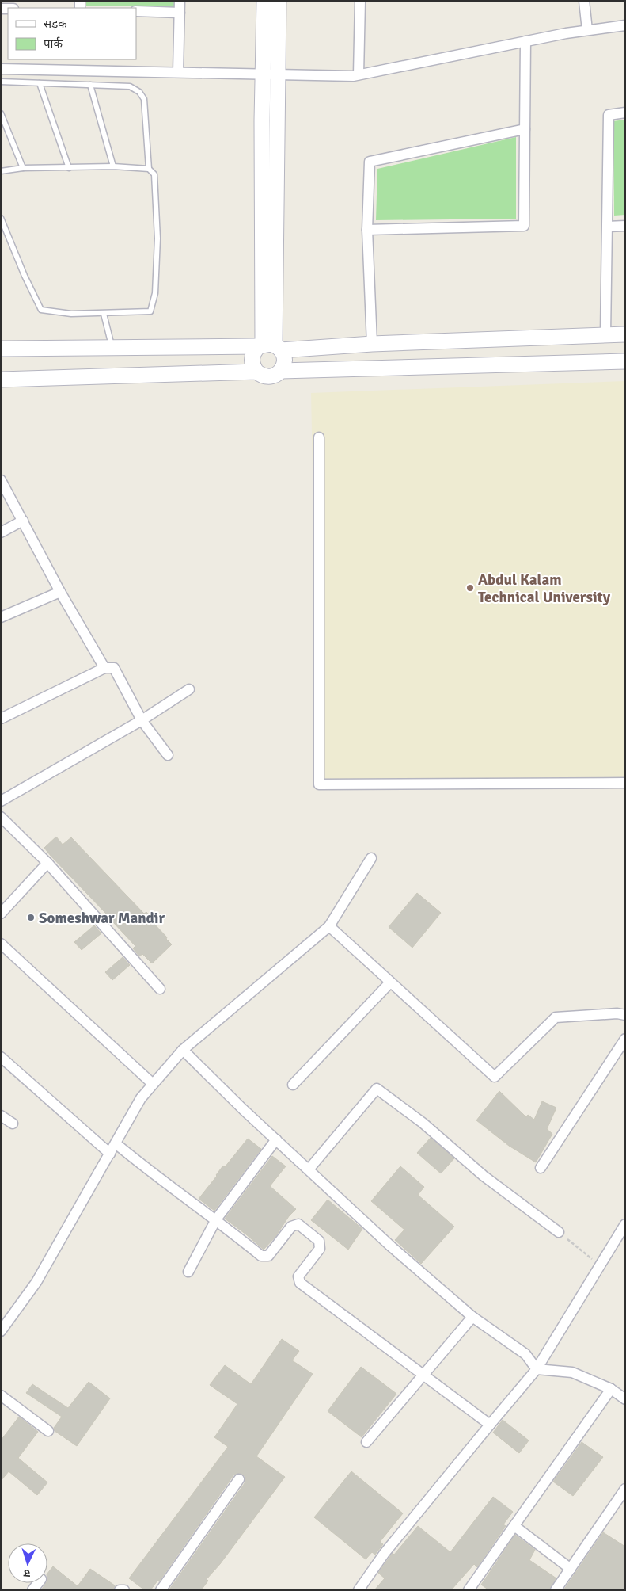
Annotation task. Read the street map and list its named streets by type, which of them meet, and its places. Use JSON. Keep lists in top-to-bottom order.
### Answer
{
  "places": ["Abdul Kalam Technical University", "Someshwar Mandir"],
  "legend": ["सड़क", "पार्क"],
  "north": "bottom"
}
